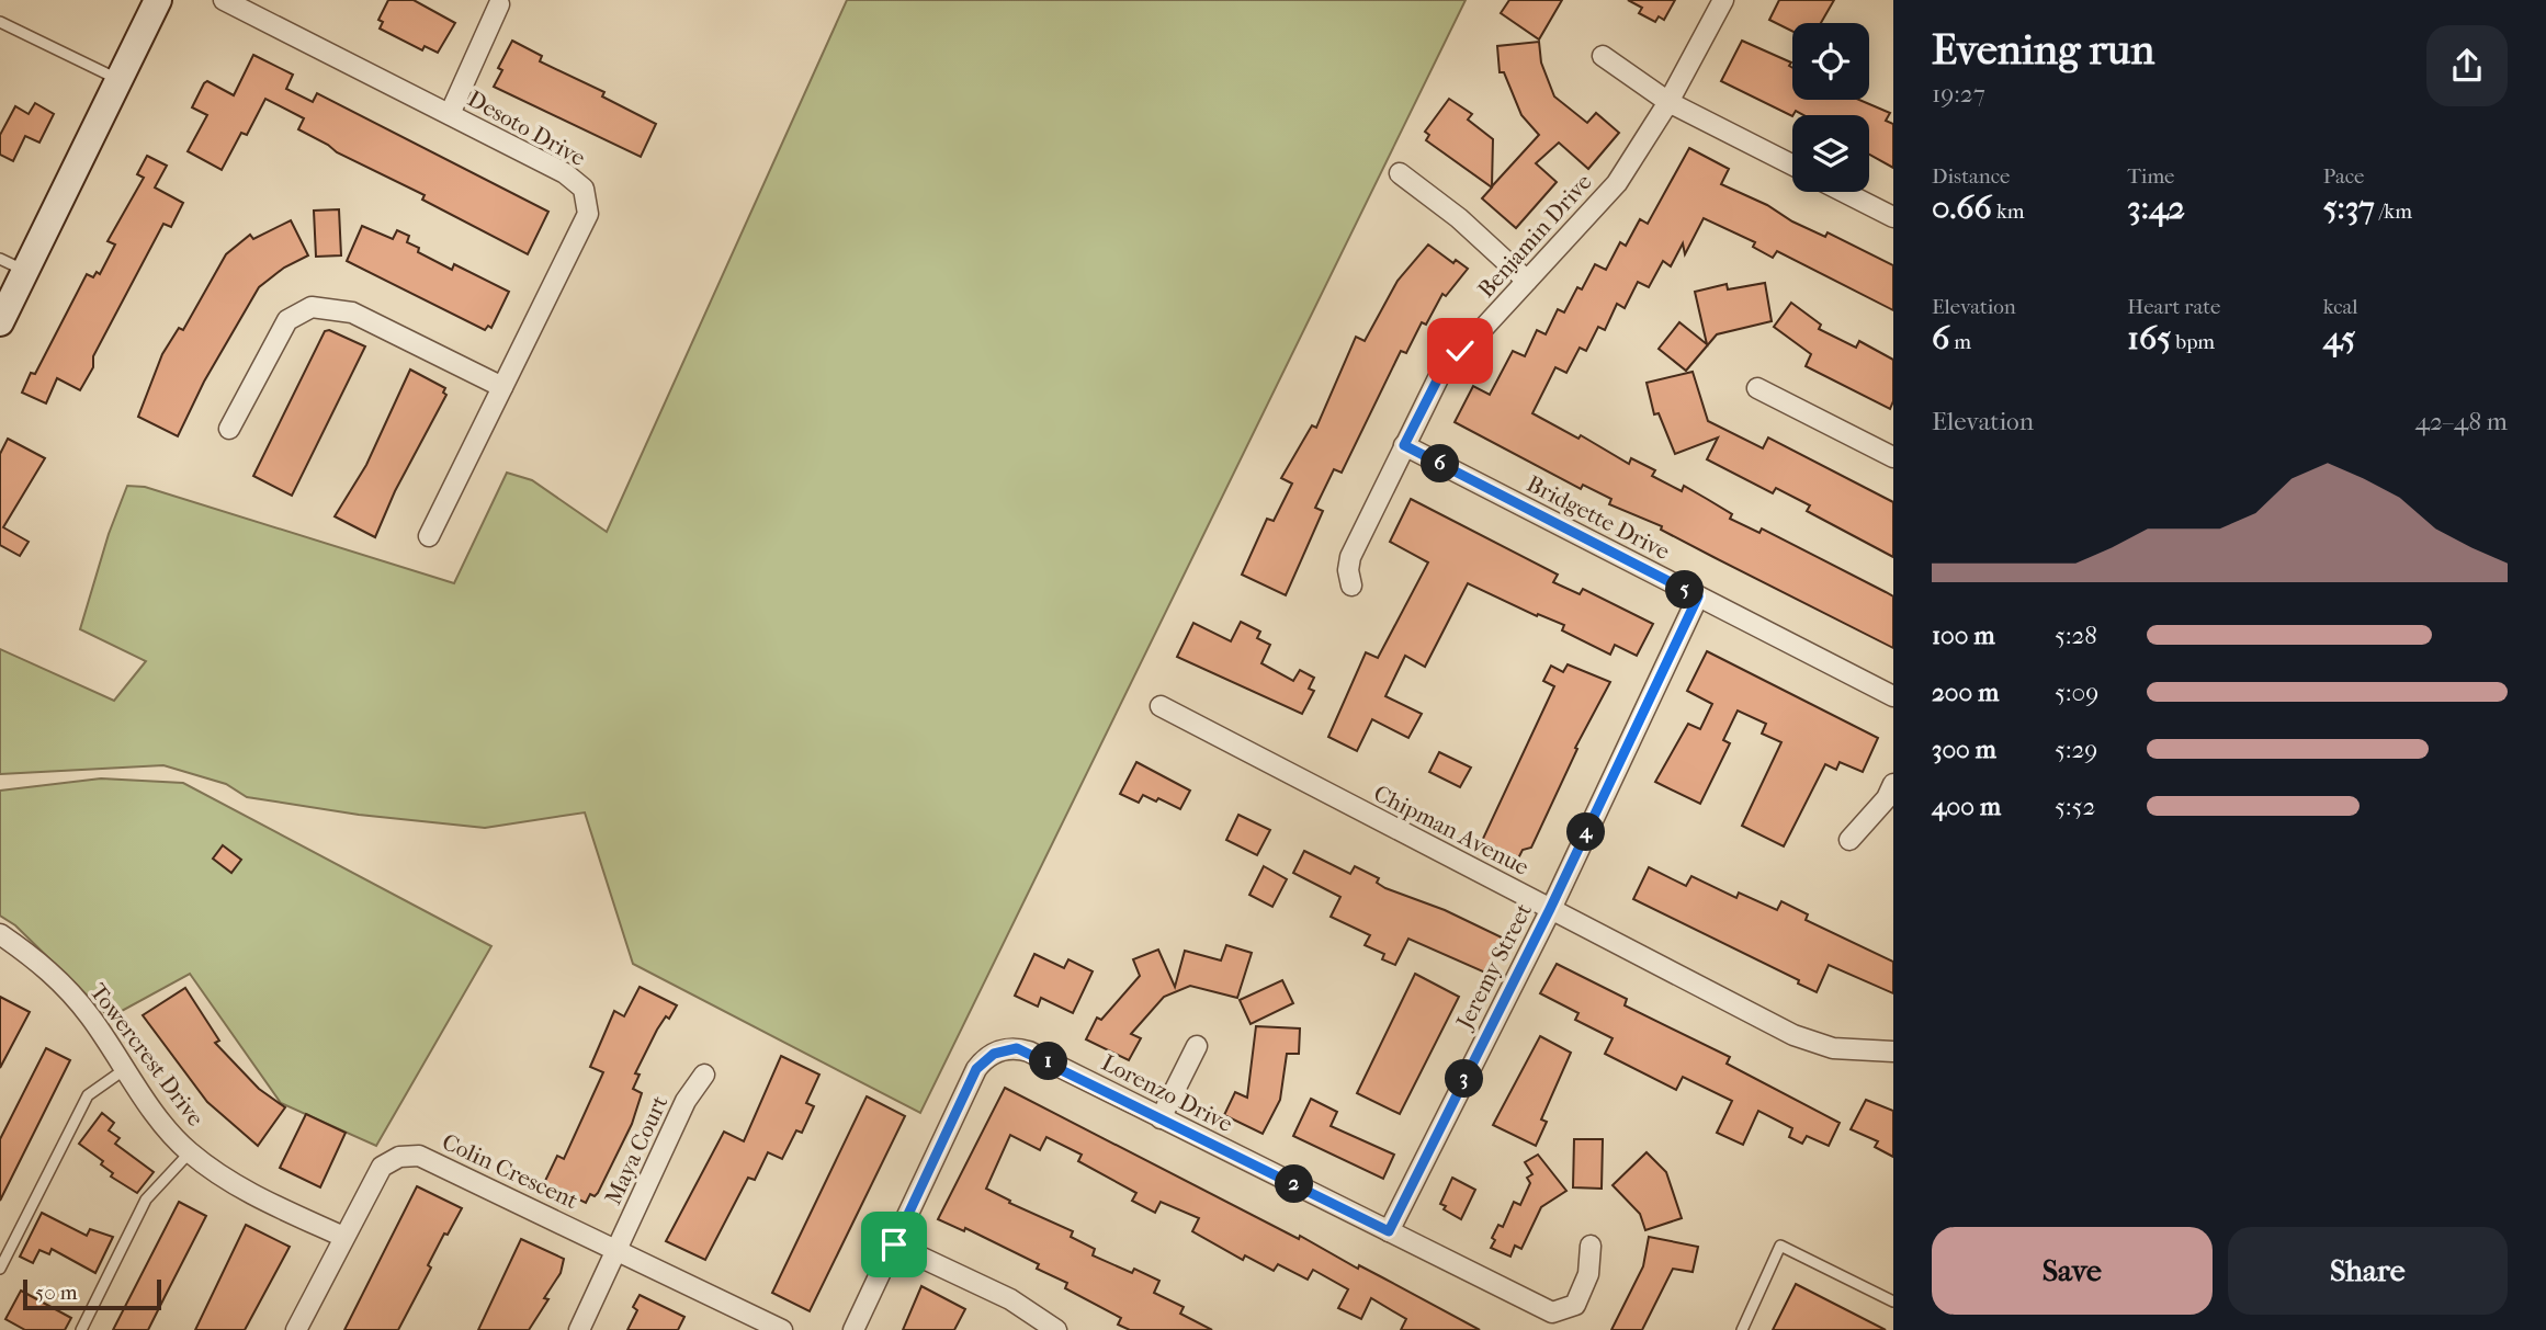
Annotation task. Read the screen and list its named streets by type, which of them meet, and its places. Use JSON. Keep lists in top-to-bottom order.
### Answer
{
  "streets": {
    "street": [
      "Desoto Drive",
      "Benjamin Drive",
      "Bridgette Drive",
      "Chipman Avenue",
      "Jeremy Street",
      "Towercrest Drive",
      "Lorenzo Drive",
      "Maya Court",
      "Colin Crescent"
    ]
  },
  "crossings": [
    ["Benjamin Drive", "Bridgette Drive"],
    ["Bridgette Drive", "Jeremy Street"],
    ["Chipman Avenue", "Jeremy Street"],
    ["Jeremy Street", "Lorenzo Drive"],
    ["Towercrest Drive", "Colin Crescent"],
    ["Maya Court", "Colin Crescent"]
  ],
  "scale_bar": "50 m",
  "page": {
    "heading": ["Evening run", "19:27"],
    "stats": [
      ["Distance", "0.66 km"],
      ["Time", "3:42"],
      ["Pace", "5:37 /km"],
      ["Elevation", "6 m"],
      ["Heart rate", "165 bpm"],
      ["kcal", "45"]
    ],
    "chart": ["Elevation", "42–48 m"],
    "pins": [
      "6",
      "5",
      "4",
      "1",
      "3",
      "2"
    ],
    "list": [
      {
        "name": "100 m",
        "note": "5:28"
      },
      {
        "name": "200 m",
        "note": "5:09"
      },
      {
        "name": "300 m",
        "note": "5:29"
      },
      {
        "name": "400 m",
        "note": "5:52"
      }
    ],
    "buttons": ["Save", "Share"],
    "scale": "50 m"
  }
}
